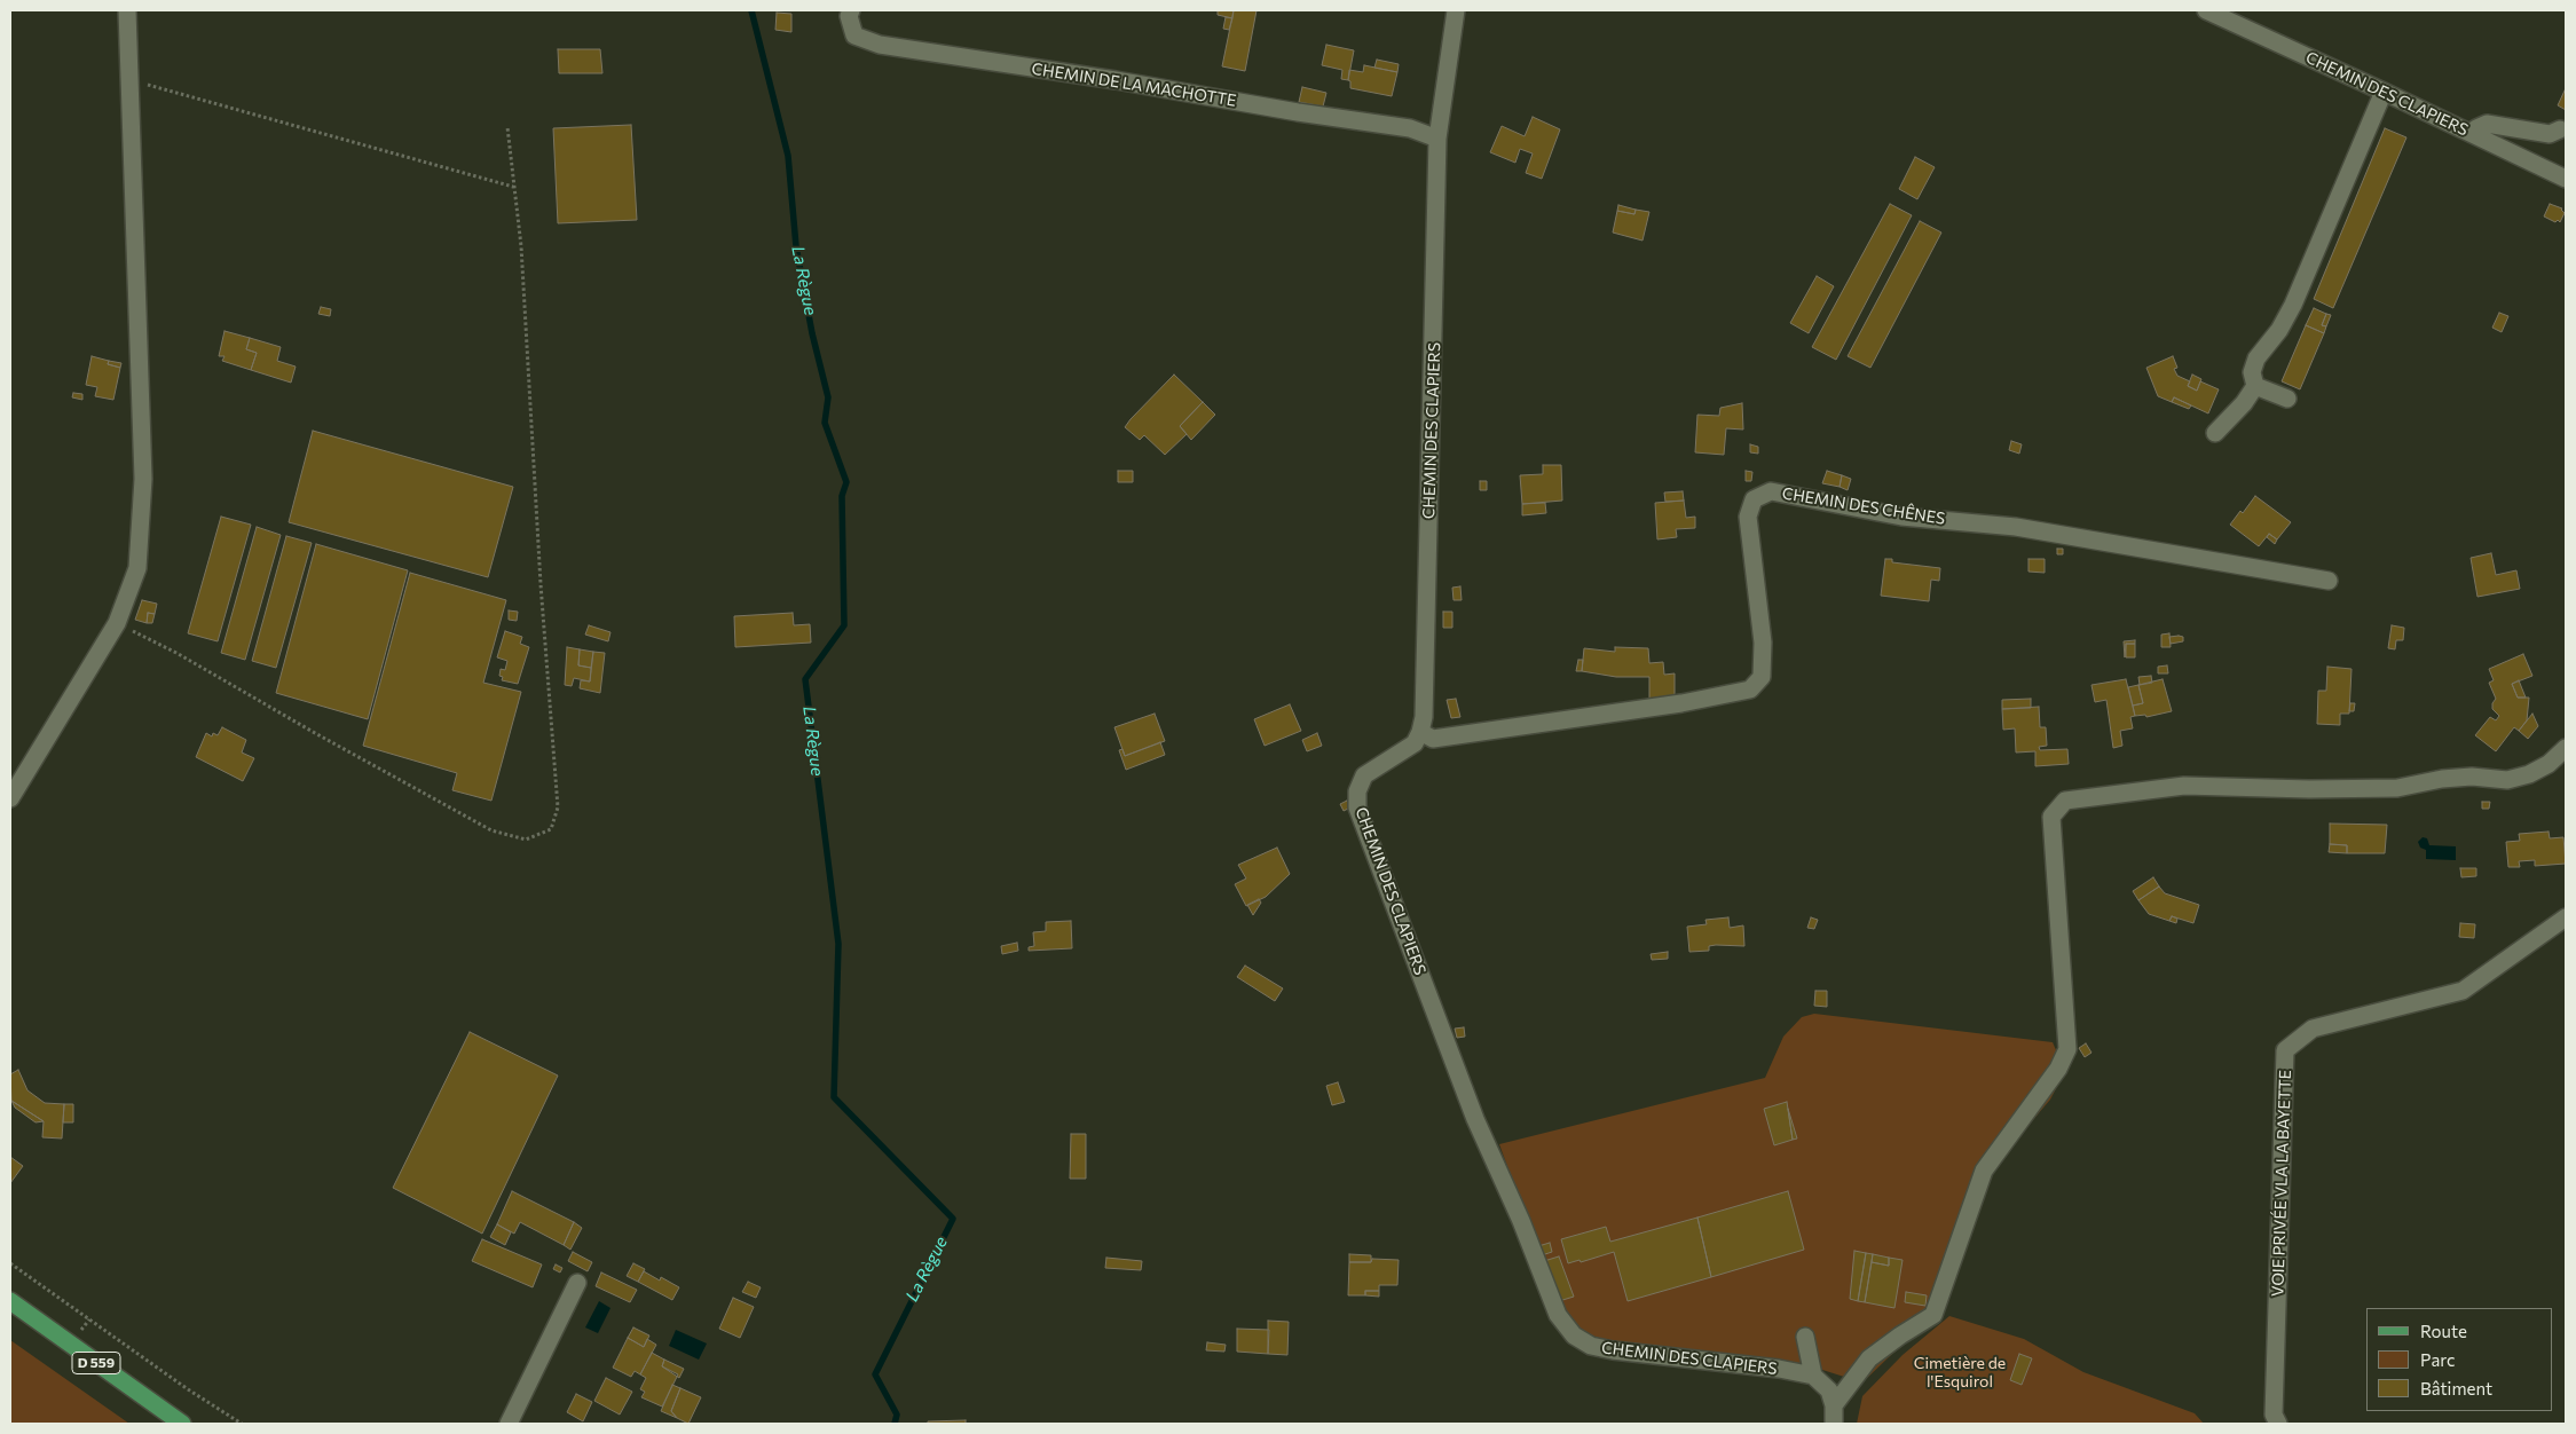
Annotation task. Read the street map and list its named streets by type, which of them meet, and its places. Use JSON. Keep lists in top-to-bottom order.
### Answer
{
  "streets": {
    "main road": ["D 559"],
    "street": [
      "CHEMIN DE LA MACHOTTE",
      "CHEMIN DES CLAPIERS",
      "CHEMIN DES CHÊNES",
      "VOIE PRIVÉE VLA LA BAYETTE"
    ]
  },
  "crossings": [
    ["CHEMIN DE LA MACHOTTE", "CHEMIN DES CLAPIERS"],
    ["CHEMIN DES CLAPIERS", "CHEMIN DES CHÊNES"]
  ],
  "water": ["La Règue"],
  "parks": ["Cimetière de l'Esquirol"],
  "legend": ["Route", "Parc", "Bâtiment"]
}
